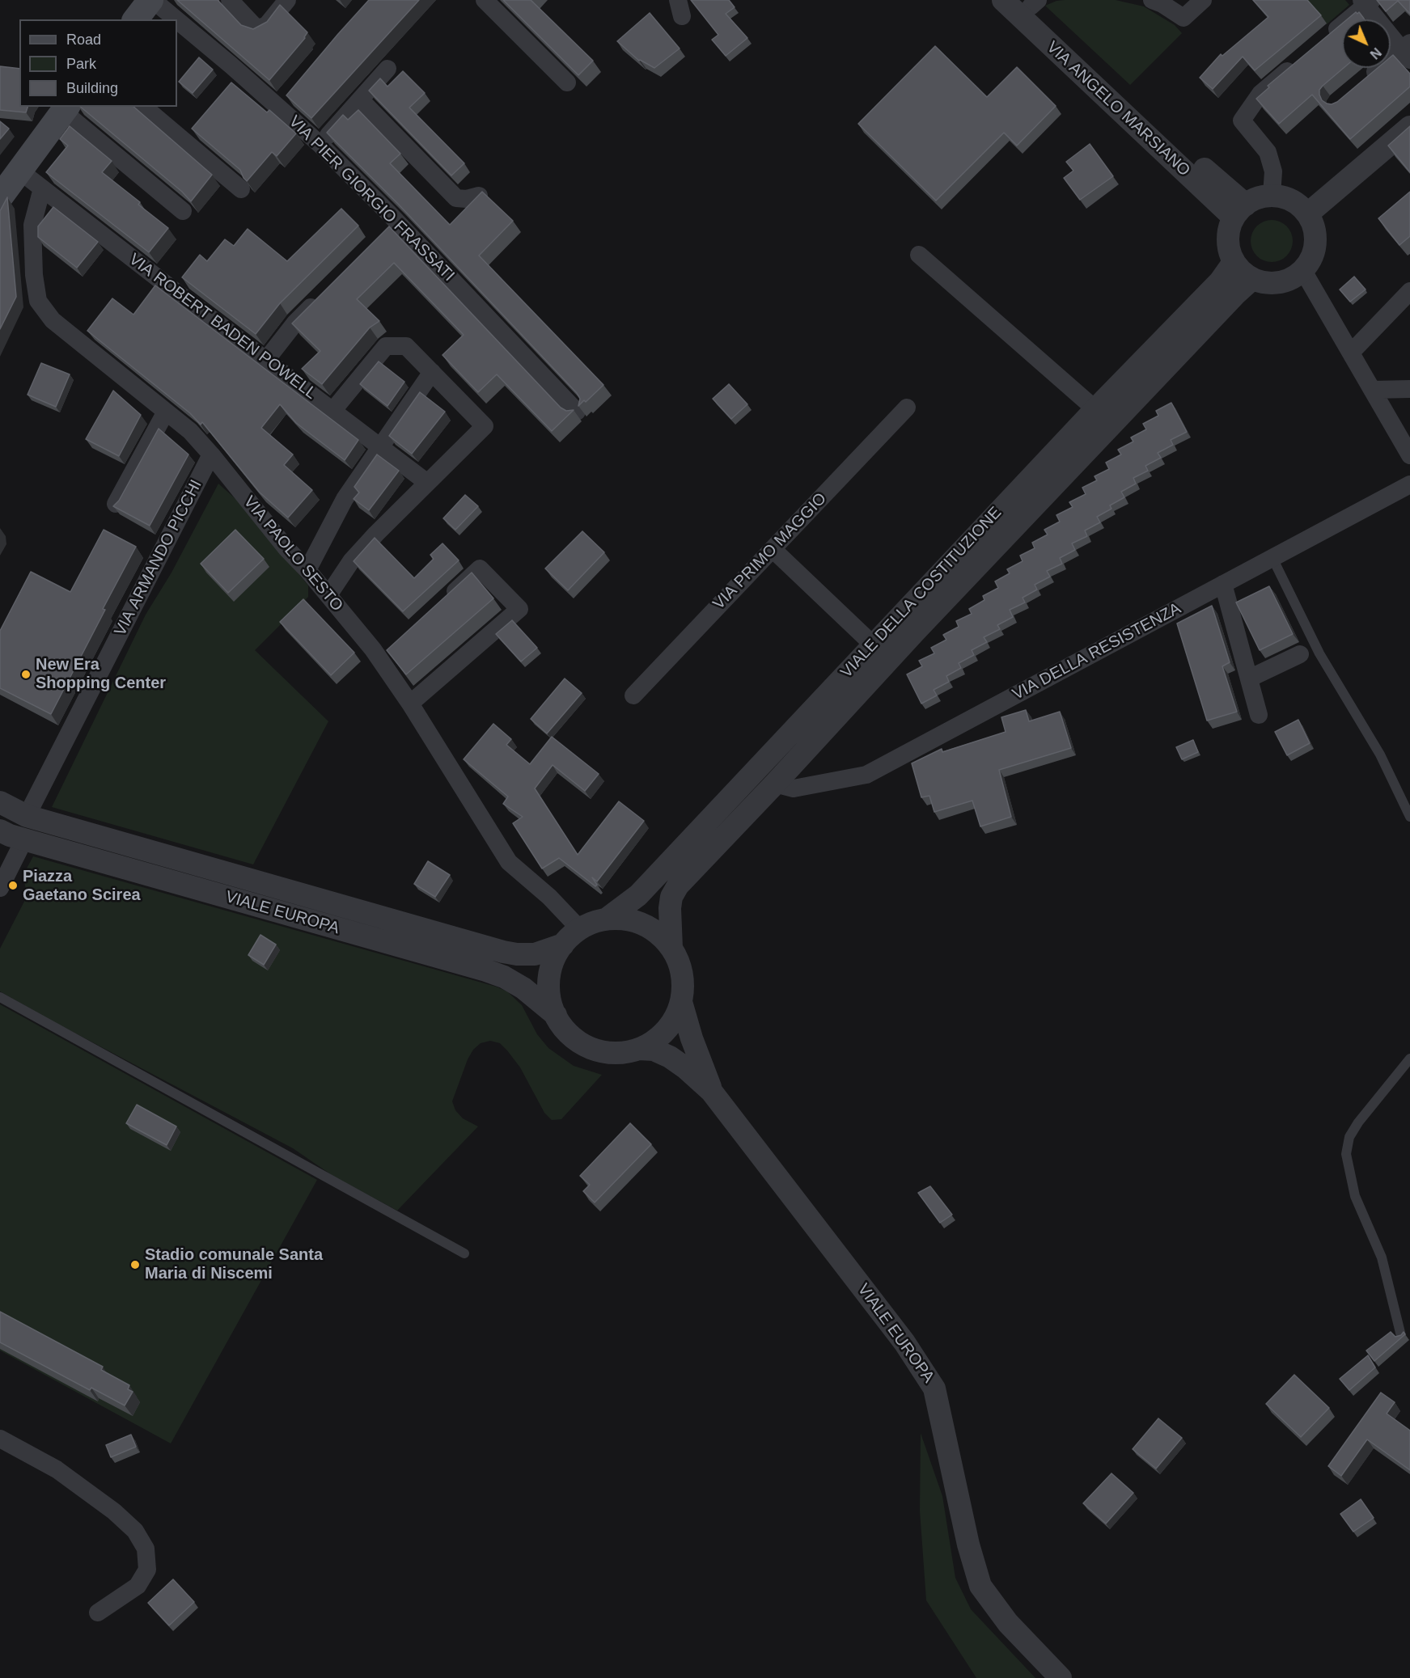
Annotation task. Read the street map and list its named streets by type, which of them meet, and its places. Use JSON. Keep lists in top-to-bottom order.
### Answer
{
  "streets": {
    "street": [
      "VIA ANGELO MARSIANO",
      "VIA PIER GIORGIO FRASSATI",
      "VIA ROBERT BADEN POWELL",
      "VIA PRIMO MAGGIO",
      "VIA PAOLO SESTO",
      "VIA ARMANDO PICCHI",
      "VIALE DELLA COSTITUZIONE",
      "VIA DELLA RESISTENZA",
      "VIALE EUROPA"
    ]
  },
  "crossings": [
    ["VIA ANGELO MARSIANO", "VIALE DELLA COSTITUZIONE"],
    ["VIA ROBERT BADEN POWELL", "VIA PAOLO SESTO"],
    ["VIA PAOLO SESTO", "VIA ARMANDO PICCHI"],
    ["VIA PAOLO SESTO", "VIALE DELLA COSTITUZIONE"],
    ["VIA PAOLO SESTO", "VIALE EUROPA"],
    ["VIA ARMANDO PICCHI", "VIALE EUROPA"],
    ["VIALE DELLA COSTITUZIONE", "VIA DELLA RESISTENZA"],
    ["VIALE DELLA COSTITUZIONE", "VIALE EUROPA"]
  ],
  "places": ["New Era Shopping Center", "Piazza Gaetano Scirea", "Stadio comunale Santa Maria di Niscemi"],
  "legend": ["Road", "Park", "Building"],
  "north": "bottom right"
}
